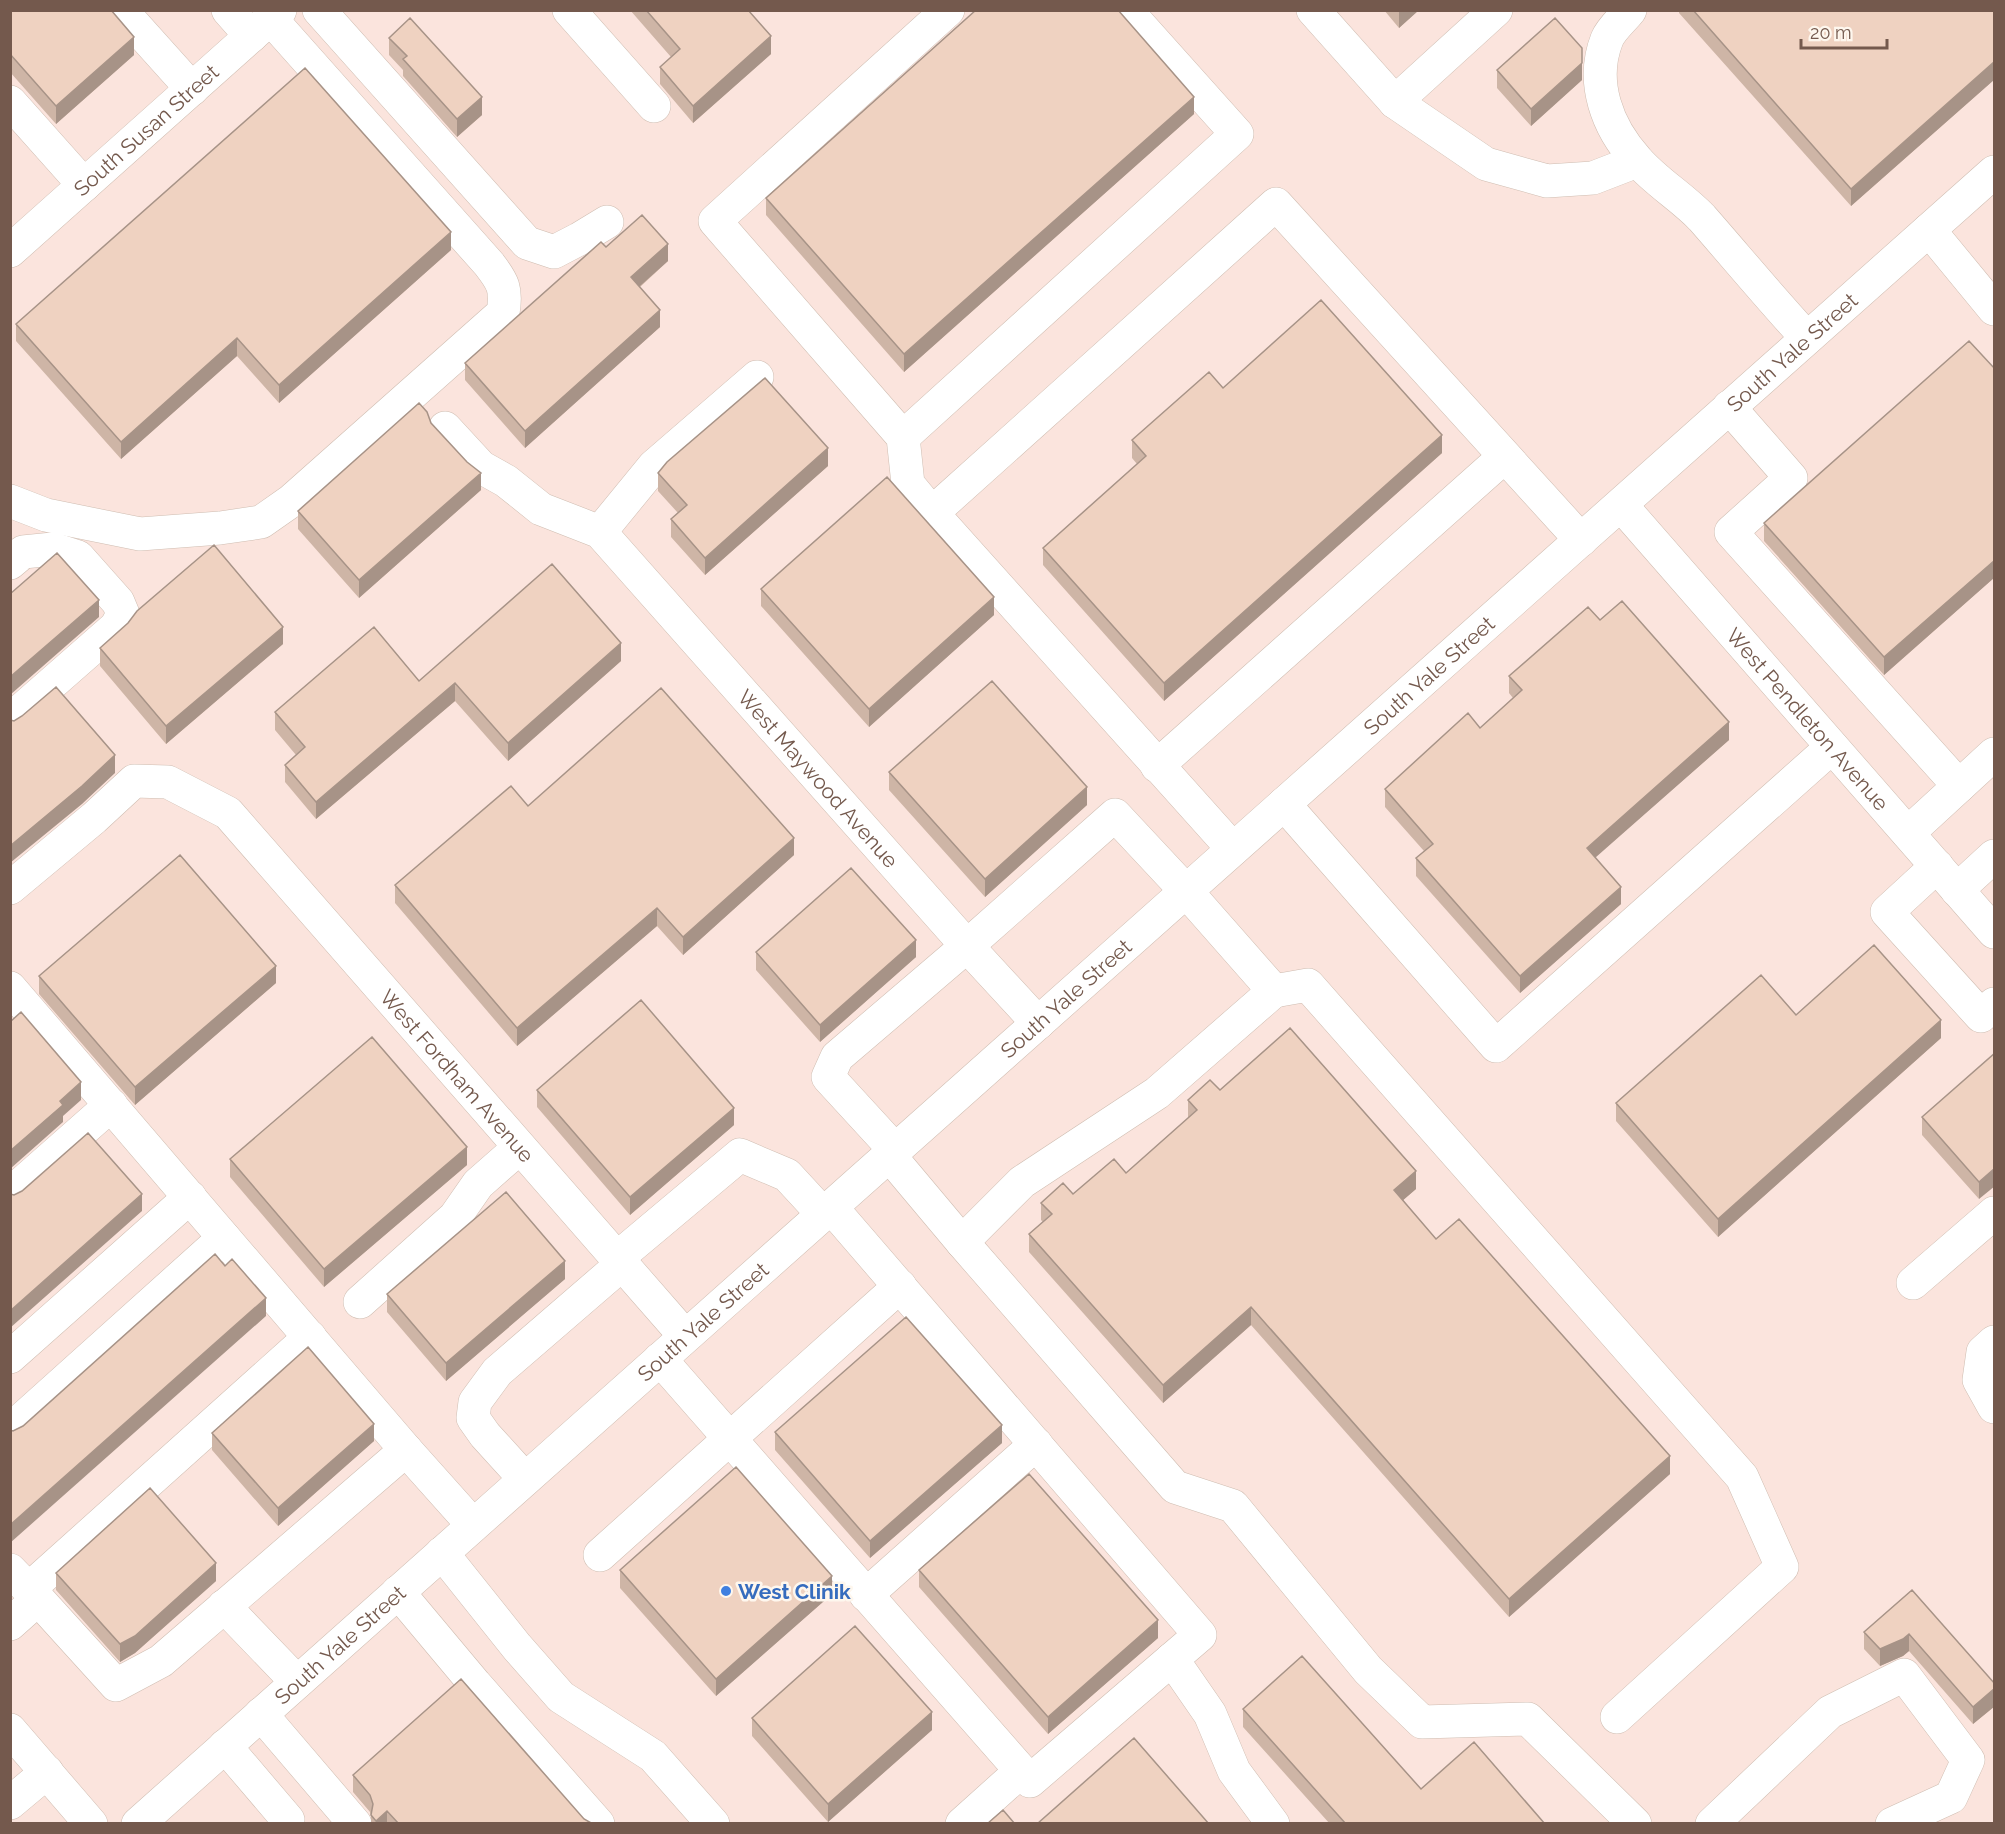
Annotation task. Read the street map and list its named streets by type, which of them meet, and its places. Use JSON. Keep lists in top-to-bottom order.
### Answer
{
  "streets": {
    "street": [
      "South Susan Street",
      "South Yale Street",
      "West Pendleton Avenue",
      "West Maywood Avenue",
      "West Fordham Avenue"
    ]
  },
  "crossings": [
    ["South Yale Street", "West Pendleton Avenue"],
    ["South Yale Street", "West Maywood Avenue"],
    ["South Yale Street", "West Fordham Avenue"]
  ],
  "places": ["West Clinik"],
  "scale_bar": "20 m"
}
